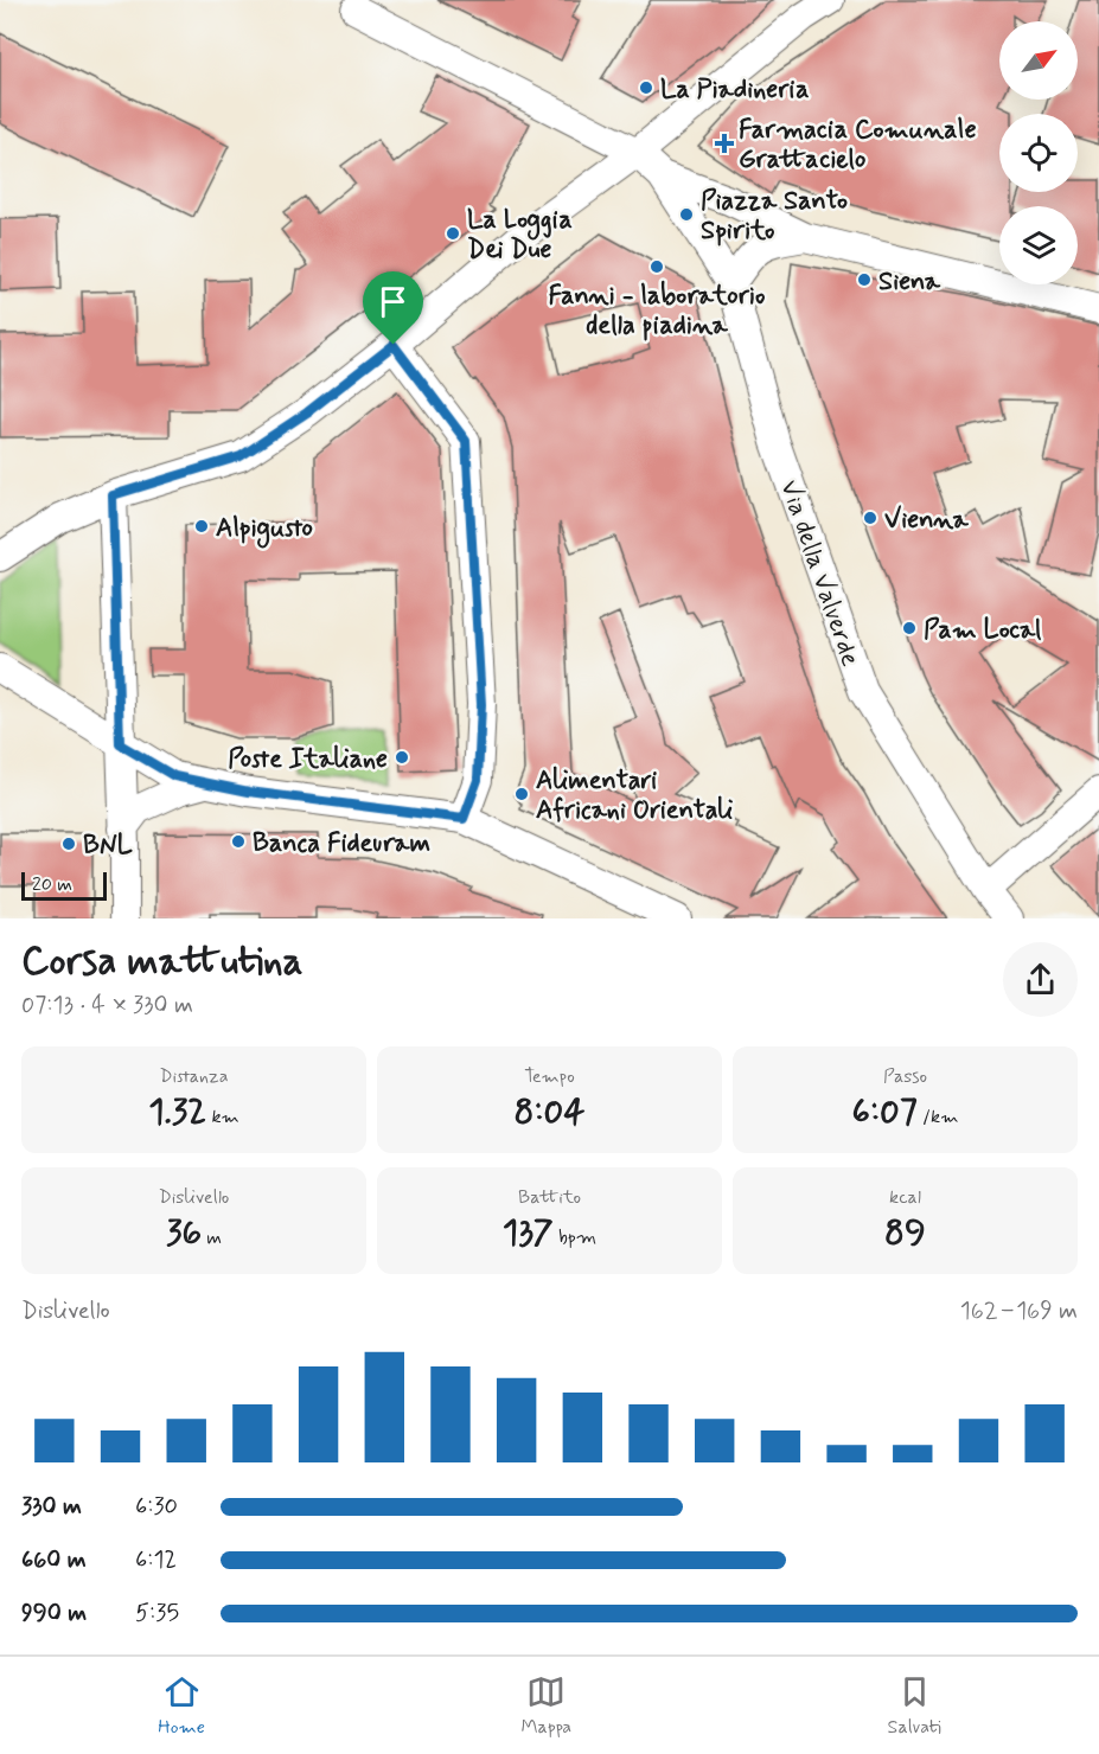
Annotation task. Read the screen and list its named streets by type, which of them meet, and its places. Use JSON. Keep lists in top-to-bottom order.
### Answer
{
  "streets": {
    "street": ["Via della Valverde"]
  },
  "places": {
    "other": [
      "La Piadineria",
      "Piazza Santo Spirito",
      "La Loggia Dei Due",
      "Fanni - laboratorio della piadina",
      "Siena",
      "Vienna",
      "Alpigusto",
      "Pam Local",
      "Poste Italiane",
      "Alimentari Africani Orientali",
      "Banca Fideuram",
      "BNL"
    ],
    "health": ["Farmacia Comunale Grattacielo"]
  },
  "scale_bar": "20 m",
  "north": "top right",
  "page": {
    "scale": "20 m",
    "heading": ["Corsa mattutina", "07:13 · 4 × 330 m"],
    "stats": [
      ["Distanza", "1.32 km"],
      ["Tempo", "8:04"],
      ["Passo", "6:07 /km"],
      ["Dislivello", "36 m"],
      ["Battito", "137 bpm"],
      ["kcal", "89"]
    ],
    "chart": ["Dislivello", "162–169 m"],
    "list": [
      {
        "name": "330 m",
        "note": "6:30"
      },
      {
        "name": "660 m",
        "note": "6:12"
      },
      {
        "name": "990 m",
        "note": "5:35"
      }
    ],
    "tabs": ["Home", "Mappa", "Salvati"]
  }
}
